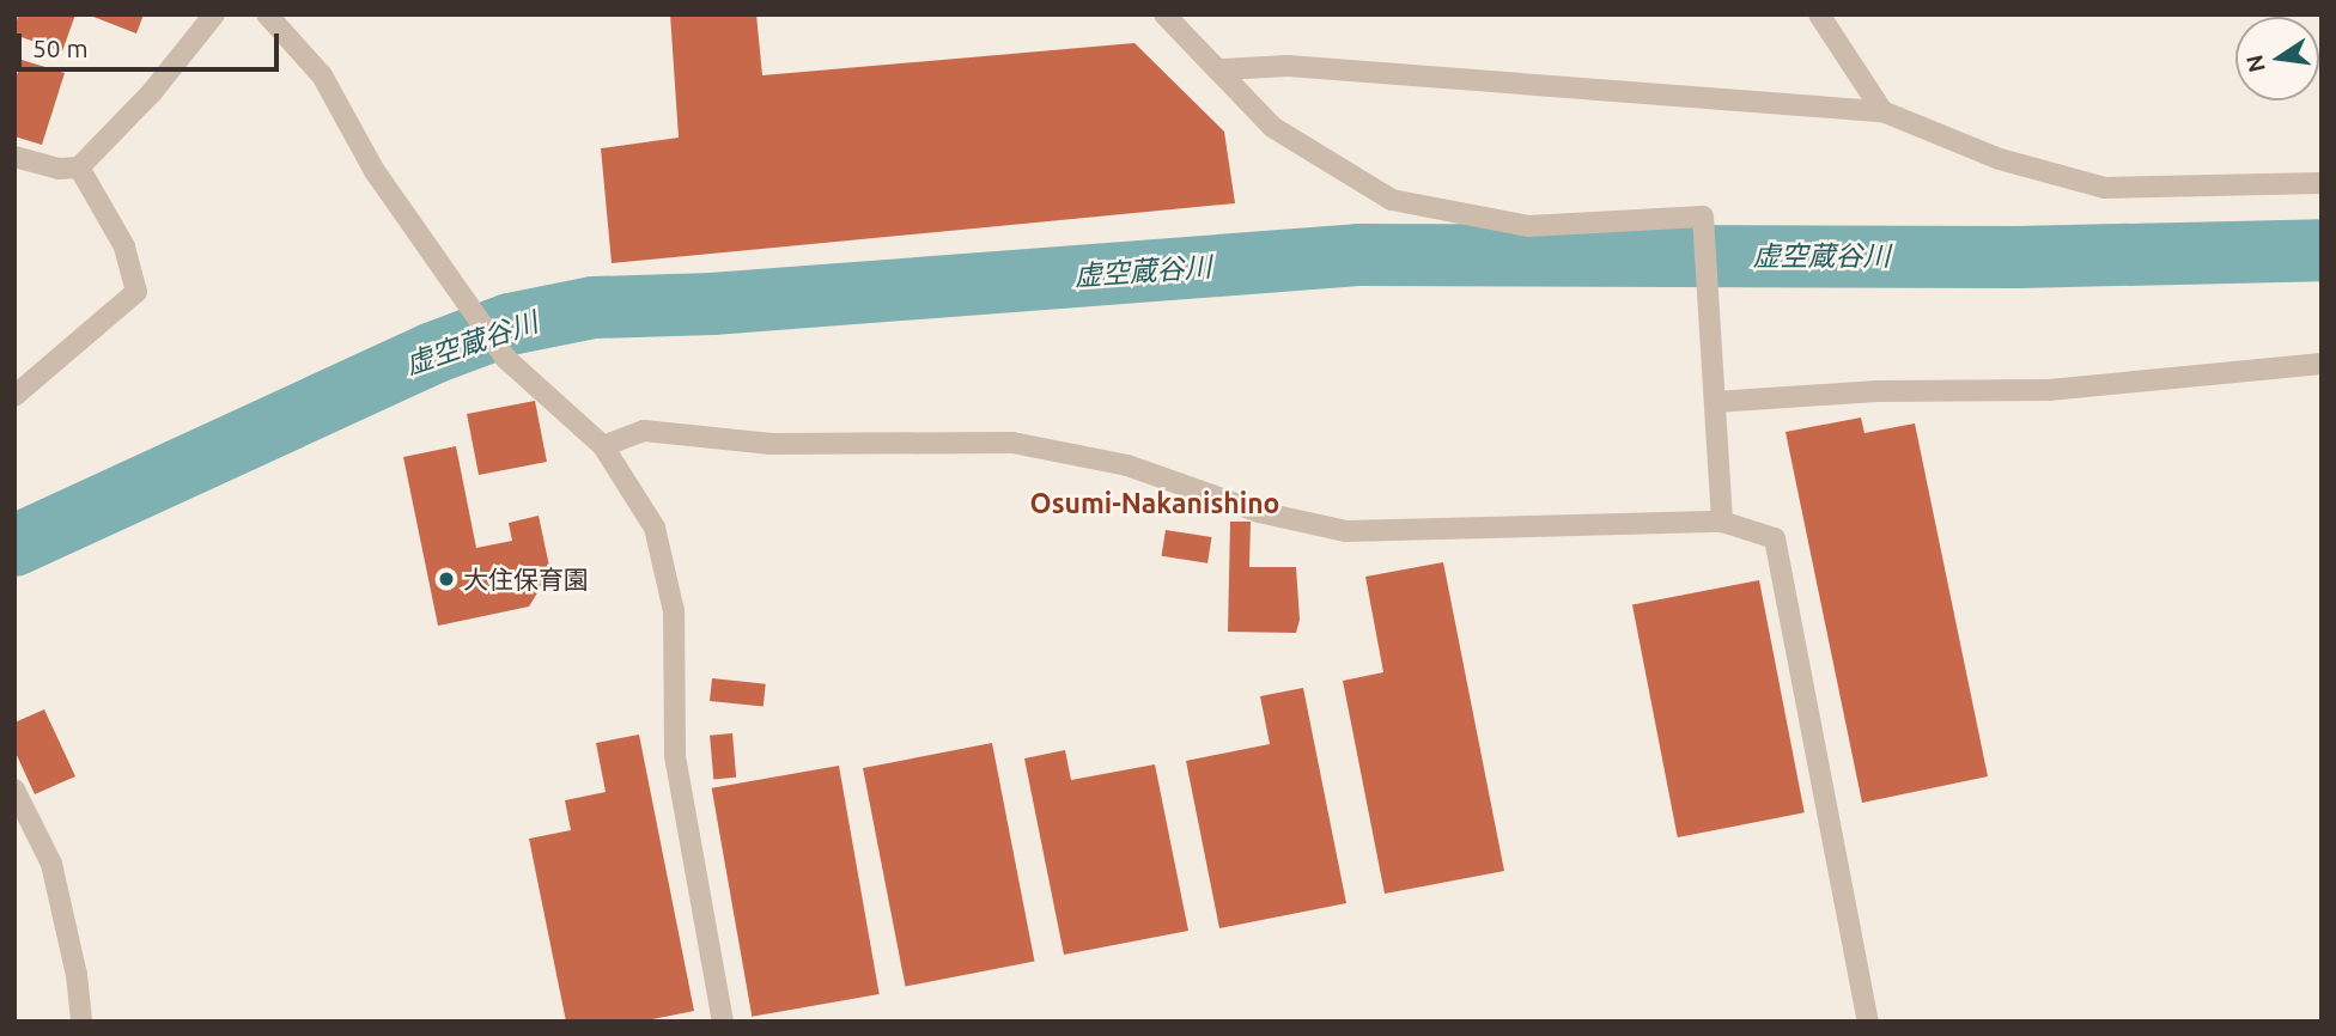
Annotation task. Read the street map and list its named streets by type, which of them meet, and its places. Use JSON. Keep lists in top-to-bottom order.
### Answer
{
  "districts": ["Osumi-Nakanishino"],
  "water": ["虚空蔵谷川"],
  "places": ["大住保育園"],
  "scale_bar": "50 m",
  "north": "left"
}
